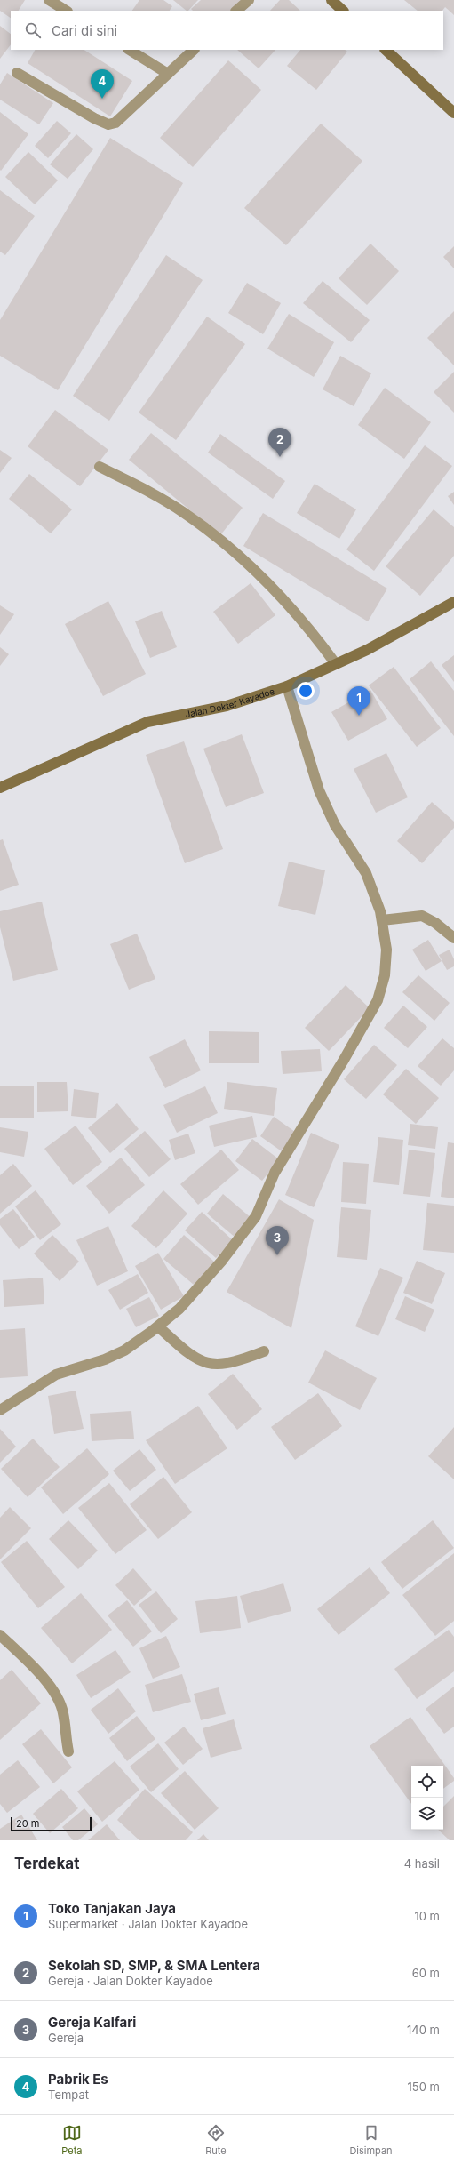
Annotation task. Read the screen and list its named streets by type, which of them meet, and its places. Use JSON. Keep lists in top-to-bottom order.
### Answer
{
  "streets": {
    "street": ["Jalan Dokter Kayadoe"]
  },
  "scale_bar": "20 m",
  "page": {
    "search": "Cari di sini",
    "pins": [
      "4",
      "2",
      "1",
      "3"
    ],
    "scale": "20 m",
    "heading": ["Terdekat", "4 hasil"],
    "list": [
      {
        "mark": "1",
        "name": "Toko Tanjakan Jaya",
        "note": "Supermarket · Jalan Dokter Kayadoe",
        "value": "10 m"
      },
      {
        "mark": "2",
        "name": "Sekolah SD, SMP, & SMA Lentera",
        "note": "Gereja · Jalan Dokter Kayadoe",
        "value": "60 m"
      },
      {
        "mark": "3",
        "name": "Gereja Kalfari",
        "note": "Gereja",
        "value": "140 m"
      },
      {
        "mark": "4",
        "name": "Pabrik Es",
        "note": "Tempat",
        "value": "150 m"
      }
    ],
    "nav": ["Peta", "Rute", "Disimpan"]
  }
}
